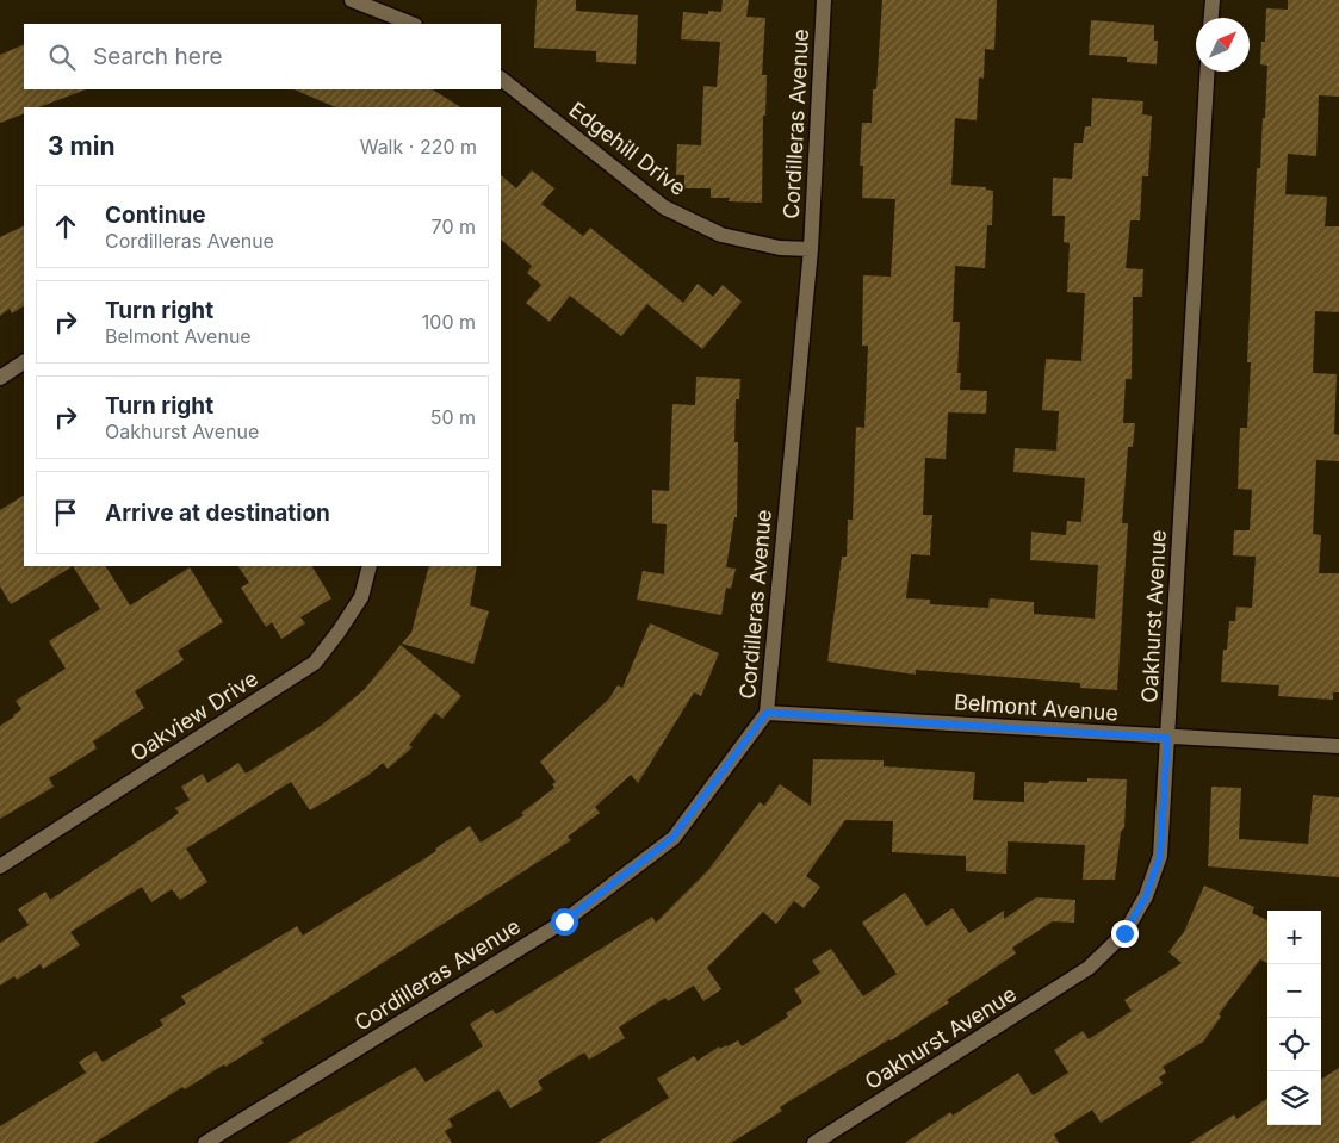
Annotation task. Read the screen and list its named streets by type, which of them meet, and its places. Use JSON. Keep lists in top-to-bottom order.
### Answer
{
  "streets": {
    "street": [
      "Cordilleras Avenue",
      "Edgehill Drive",
      "Oakhurst Avenue",
      "Belmont Avenue",
      "Oakview Drive"
    ]
  },
  "crossings": [
    ["Cordilleras Avenue", "Edgehill Drive"],
    ["Cordilleras Avenue", "Belmont Avenue"],
    ["Oakhurst Avenue", "Belmont Avenue"]
  ],
  "north": "top right",
  "page": {
    "search": "Search here",
    "heading": ["3 min", "Walk · 220 m"],
    "list": [
      ["Continue", "Cordilleras Avenue", "70 m"],
      ["Turn right", "Belmont Avenue", "100 m"],
      ["Turn right", "Oakhurst Avenue", "50 m"],
      "Arrive at destination"
    ],
    "map_buttons": ["+", "−"]
  }
}
